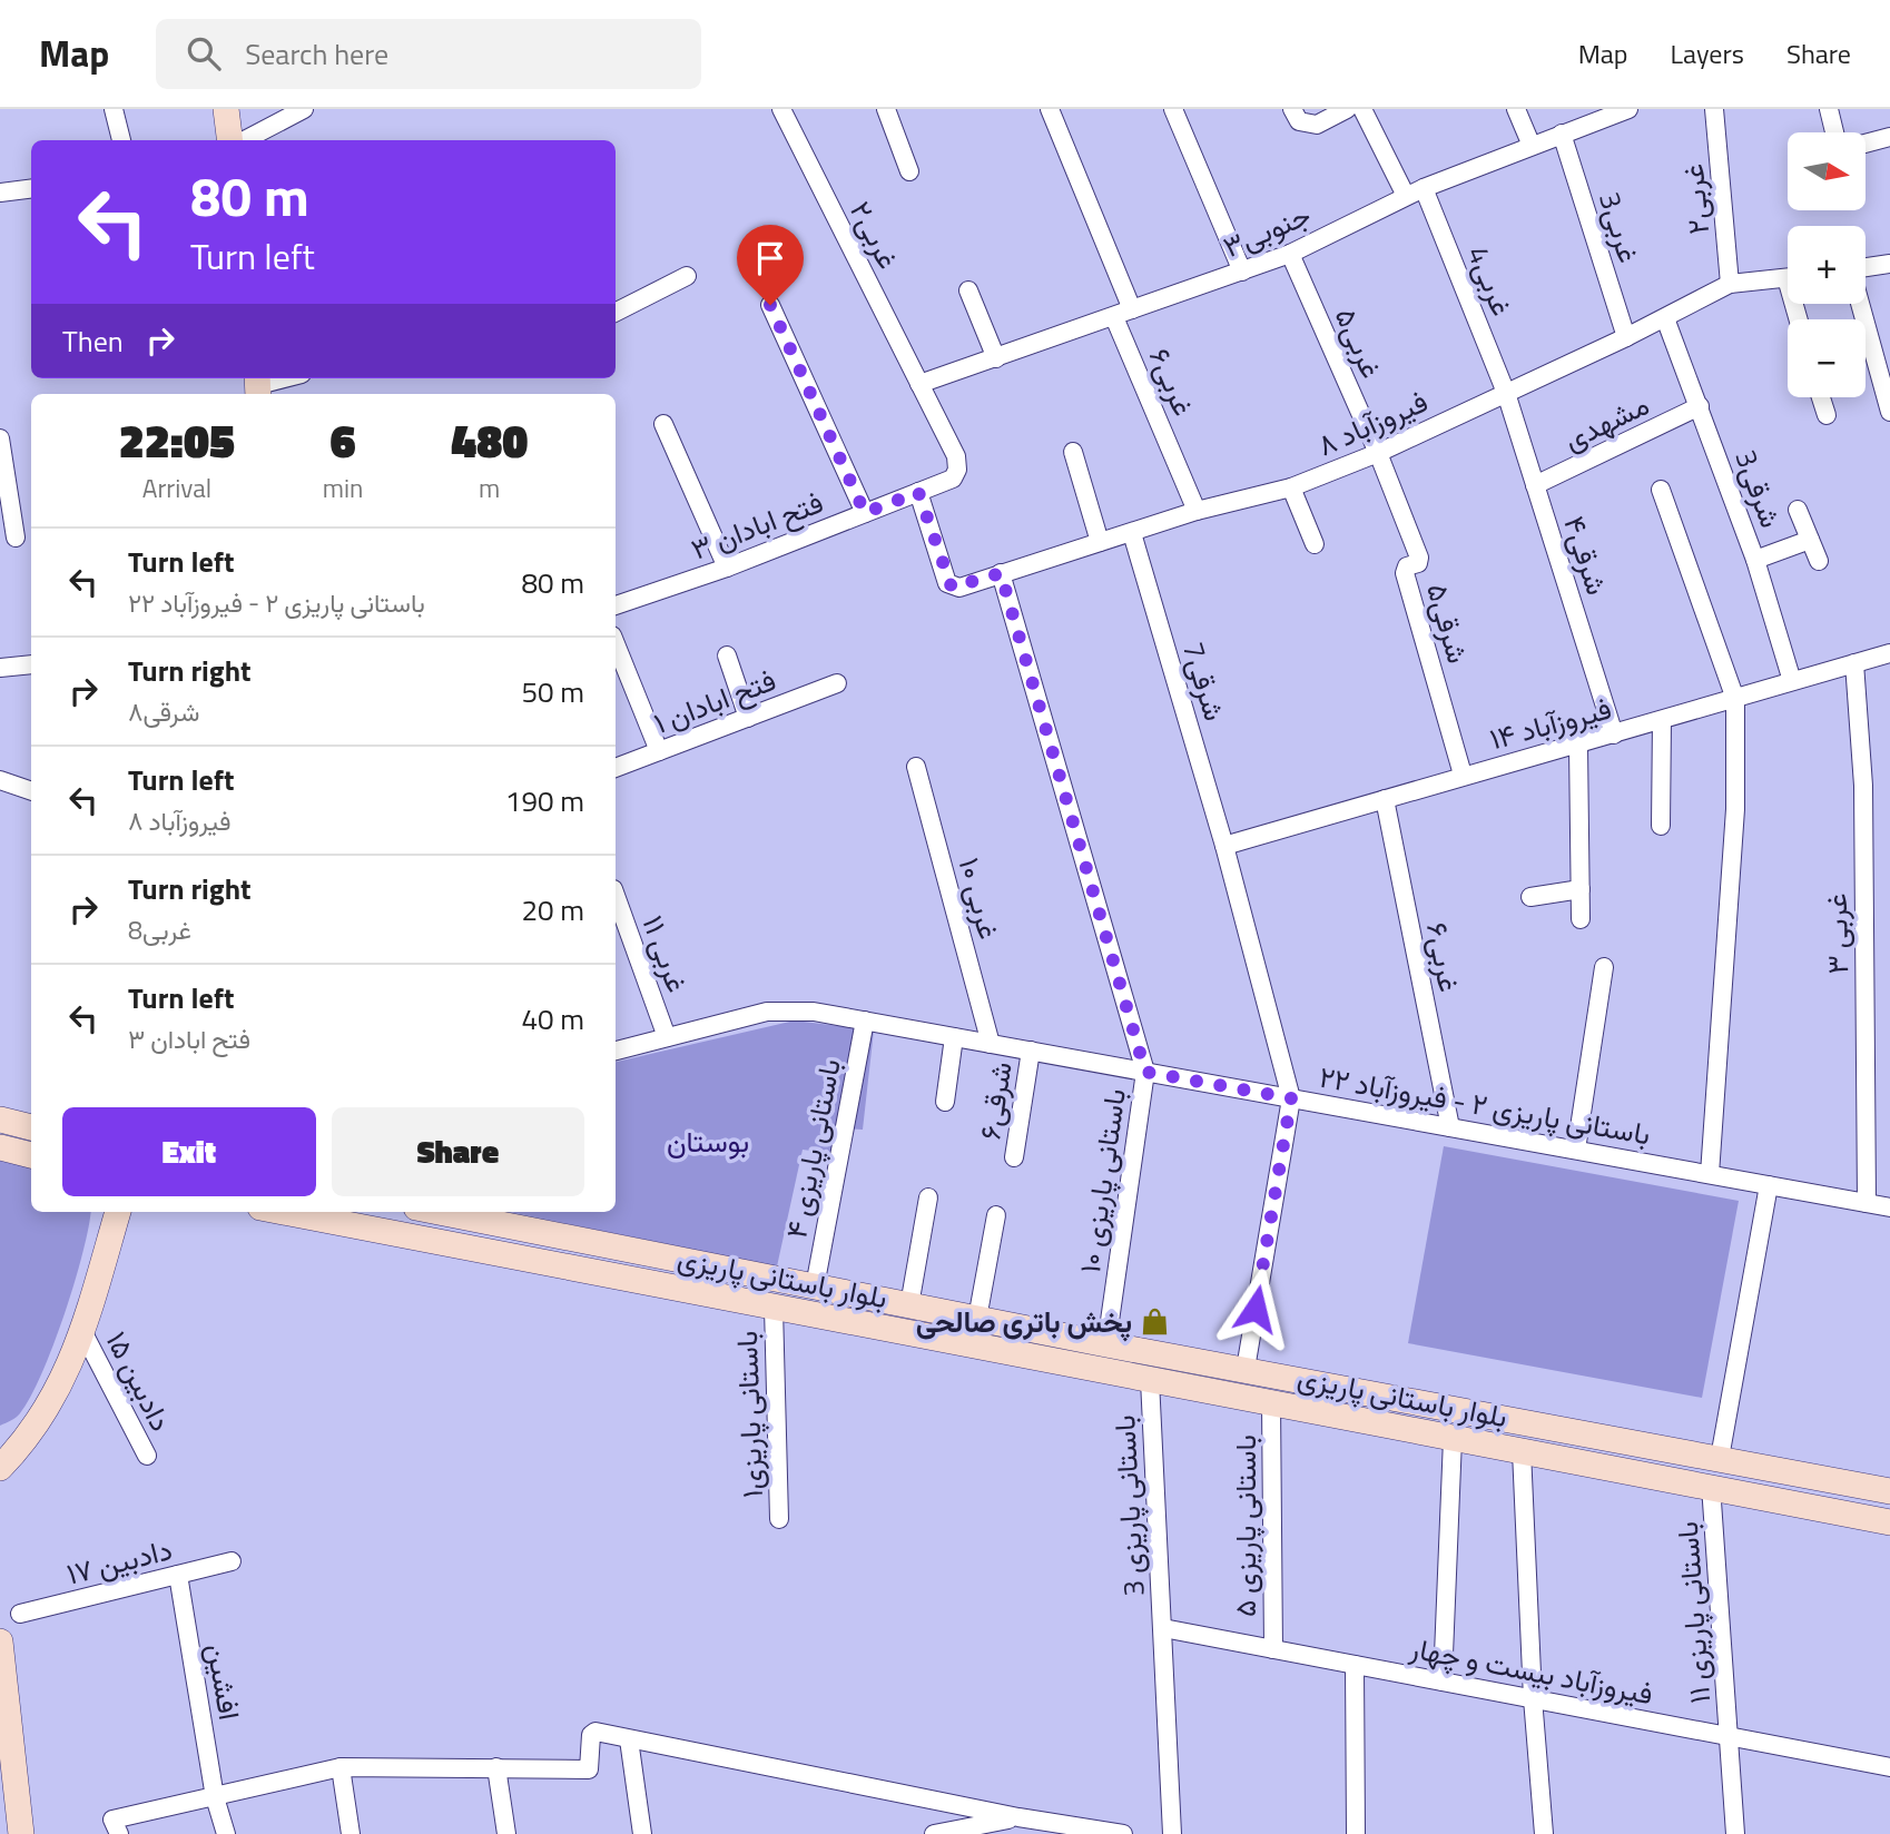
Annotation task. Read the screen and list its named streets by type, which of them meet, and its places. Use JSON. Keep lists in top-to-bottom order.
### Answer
{
  "streets": {
    "main road": ["بلوار باستانی پاریزی"],
    "street": [
      "غربی۲",
      "غربی3",
      "جنوبی۳",
      "غربی4",
      "غربی۵",
      "غربی۶",
      "مشهدی",
      "فیروزآباد ۸",
      "شرقی3",
      "فتح ابادان ۳",
      "شرقی۴",
      "شرقی۵",
      "شرقی7",
      "فتح ابادان ۱",
      "فیروزآباد ۱۴",
      "غربی ۱۰",
      "غربی ۳",
      "غربی ۱۱",
      "شرقی۶",
      "باستانی پاریزی ۲ - فیروزآباد ۲۲",
      "باستانی پاریزی ۴",
      "باستانی پاریزی ۱۰",
      "دادبین ۱۵",
      "باستانی پاریزی۱",
      "باستانی پاریزی 3",
      "باستانی پاریزی ۵",
      "دادبین ۱۷",
      "باستانی پاریزی ۱۱",
      "فیروزآباد بیست و چهار",
      "افشین"
    ]
  },
  "crossings": [
    ["غربی۲", "جنوبی۳"],
    ["غربی۲", "فیروزآباد ۸"],
    ["غربی۲", "فتح ابادان ۳"],
    ["غربی3", "جنوبی۳"],
    ["غربی3", "فیروزآباد ۸"],
    ["جنوبی۳", "غربی4"],
    ["جنوبی۳", "غربی۵"],
    ["جنوبی۳", "غربی۶"],
    ["جنوبی۳", "فتح ابادان ۳"],
    ["غربی4", "فیروزآباد ۸"],
    ["غربی4", "شرقی۴"],
    ["غربی۵", "فیروزآباد ۸"],
    ["غربی۵", "شرقی۵"],
    ["غربی۶", "فیروزآباد ۸"],
    ["غربی۶", "فیروزآباد ۱۴"],
    ["غربی۶", "باستانی پاریزی ۲ - فیروزآباد ۲۲"],
    ["مشهدی", "شرقی3"],
    ["مشهدی", "شرقی۴"],
    ["فیروزآباد ۸", "شرقی3"],
    ["فیروزآباد ۸", "فتح ابادان ۳"],
    ["فیروزآباد ۸", "شرقی۴"],
    ["فیروزآباد ۸", "شرقی۵"],
    ["فیروزآباد ۸", "شرقی7"],
    ["شرقی3", "فیروزآباد ۱۴"],
    ["شرقی۴", "فیروزآباد ۱۴"],
    ["شرقی۵", "فیروزآباد ۱۴"],
    ["شرقی7", "فیروزآباد ۱۴"],
    ["شرقی7", "باستانی پاریزی ۲ - فیروزآباد ۲۲"],
    ["فیروزآباد ۱۴", "غربی ۳"],
    ["غربی ۱۰", "باستانی پاریزی ۲ - فیروزآباد ۲۲"],
    ["غربی ۳", "باستانی پاریزی ۲ - فیروزآباد ۲۲"],
    ["غربی ۱۱", "باستانی پاریزی ۲ - فیروزآباد ۲۲"],
    ["شرقی۶", "باستانی پاریزی ۲ - فیروزآباد ۲۲"],
    ["باستانی پاریزی ۲ - فیروزآباد ۲۲", "باستانی پاریزی ۴"],
    ["باستانی پاریزی ۲ - فیروزآباد ۲۲", "باستانی پاریزی ۱۰"],
    ["باستانی پاریزی ۴", "بلوار باستانی پاریزی"],
    ["باستانی پاریزی ۱۰", "بلوار باستانی پاریزی"],
    ["بلوار باستانی پاریزی", "باستانی پاریزی۱"],
    ["بلوار باستانی پاریزی", "باستانی پاریزی 3"],
    ["بلوار باستانی پاریزی", "باستانی پاریزی ۵"],
    ["بلوار باستانی پاریزی", "باستانی پاریزی ۱۱"],
    ["باستانی پاریزی 3", "فیروزآباد بیست و چهار"],
    ["باستانی پاریزی ۵", "فیروزآباد بیست و چهار"],
    ["دادبین ۱۷", "افشین"],
    ["باستانی پاریزی ۱۱", "فیروزآباد بیست و چهار"]
  ],
  "parks": ["بوستان"],
  "places": {
    "shop": ["پخش باتری صالحی"]
  },
  "north": "right",
  "page": {
    "header": "Map",
    "search": "Search here",
    "nav": ["Map", "Layers", "Share"],
    "map_buttons": ["+", "−"],
    "turn": ["80 m", "Turn left"],
    "then": "Then",
    "eta": [
      "22:05",
      "Arrival",
      "6",
      "min",
      "480",
      "m"
    ],
    "list": [
      {
        "name": "Turn left",
        "note": "باستانی پاریزی ۲ - فیروزآباد ۲۲",
        "value": "80 m"
      },
      {
        "name": "Turn right",
        "note": "شرقی۸",
        "value": "50 m"
      },
      {
        "name": "Turn left",
        "note": "فیروزآباد ۸",
        "value": "190 m"
      },
      {
        "name": "Turn right",
        "note": "غربی8",
        "value": "20 m"
      },
      {
        "name": "Turn left",
        "note": "فتح ابادان ۳",
        "value": "40 m"
      }
    ],
    "buttons": ["Exit", "Share"]
  }
}
